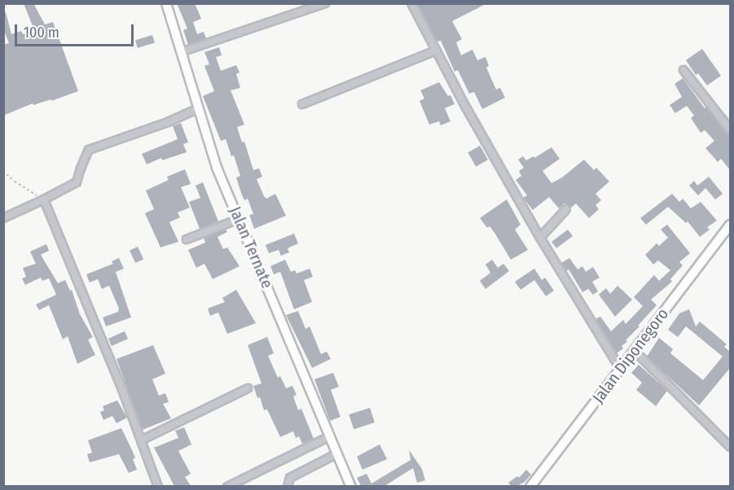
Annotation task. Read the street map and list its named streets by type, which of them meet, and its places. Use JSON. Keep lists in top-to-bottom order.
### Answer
{
  "streets": {
    "street": ["Jalan Ternate", "Jalan Diponegoro"]
  },
  "scale_bar": "100 m"
}
